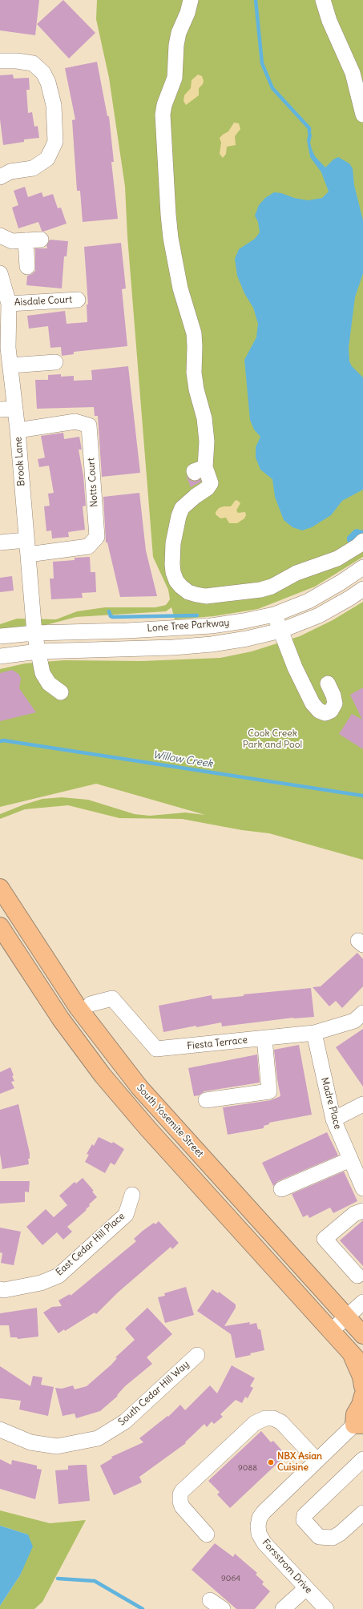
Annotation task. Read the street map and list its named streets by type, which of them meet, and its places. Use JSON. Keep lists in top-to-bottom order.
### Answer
{
  "streets": {
    "main road": ["South Yosemite Street"],
    "street": [
      "Aisdale Court",
      "Brook Lane",
      "Notts Court",
      "Lone Tree Parkway",
      "Fiesta Terrace",
      "Madre Place",
      "East Cedar Hill Place",
      "South Cedar Hill Way",
      "Forsstrom Drive"
    ]
  },
  "crossings": [
    ["Aisdale Court", "Brook Lane"],
    ["Brook Lane", "Notts Court"],
    ["Brook Lane", "Lone Tree Parkway"],
    ["Fiesta Terrace", "Madre Place"]
  ],
  "water": ["Willow Creek"],
  "parks": ["Cook Creek Park and Pool"],
  "places": ["NBX Asian Cuisine"],
  "house_numbers": ["9088", "9064"]
}
